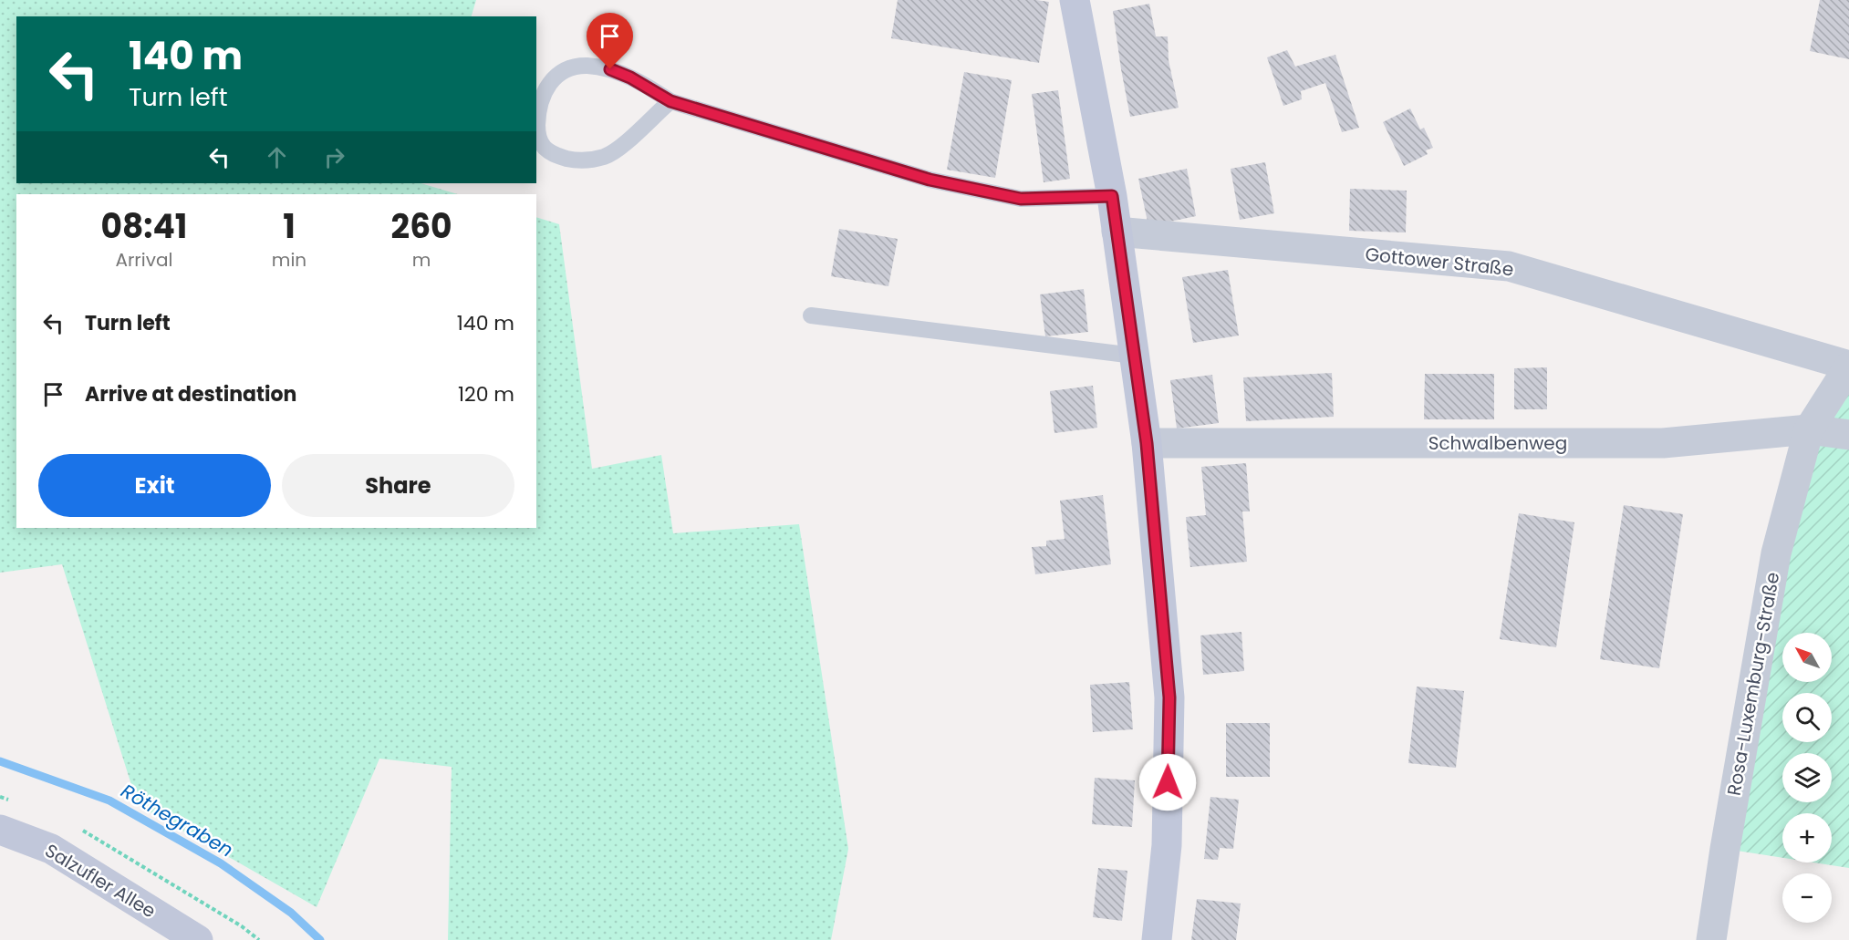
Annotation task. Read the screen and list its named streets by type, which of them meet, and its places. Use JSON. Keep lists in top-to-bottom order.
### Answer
{
  "streets": {
    "street": [
      "Gottower Straße",
      "Schwalbenweg",
      "Rosa-Luxemburg-Straße",
      "Salzufler Allee"
    ]
  },
  "crossings": [
    ["Gottower Straße", "Schwalbenweg"],
    ["Gottower Straße", "Rosa-Luxemburg-Straße"],
    ["Schwalbenweg", "Rosa-Luxemburg-Straße"]
  ],
  "water": ["Röthegraben"],
  "north": "top left",
  "page": {
    "turn": ["140 m", "Turn left"],
    "eta": [
      "08:41",
      "Arrival",
      "1",
      "min",
      "260",
      "m"
    ],
    "list": [
      {
        "name": "Turn left",
        "value": "140 m"
      },
      {
        "name": "Arrive at destination",
        "value": "120 m"
      }
    ],
    "buttons": ["Exit", "Share"],
    "map_buttons": ["+", "−"]
  }
}
